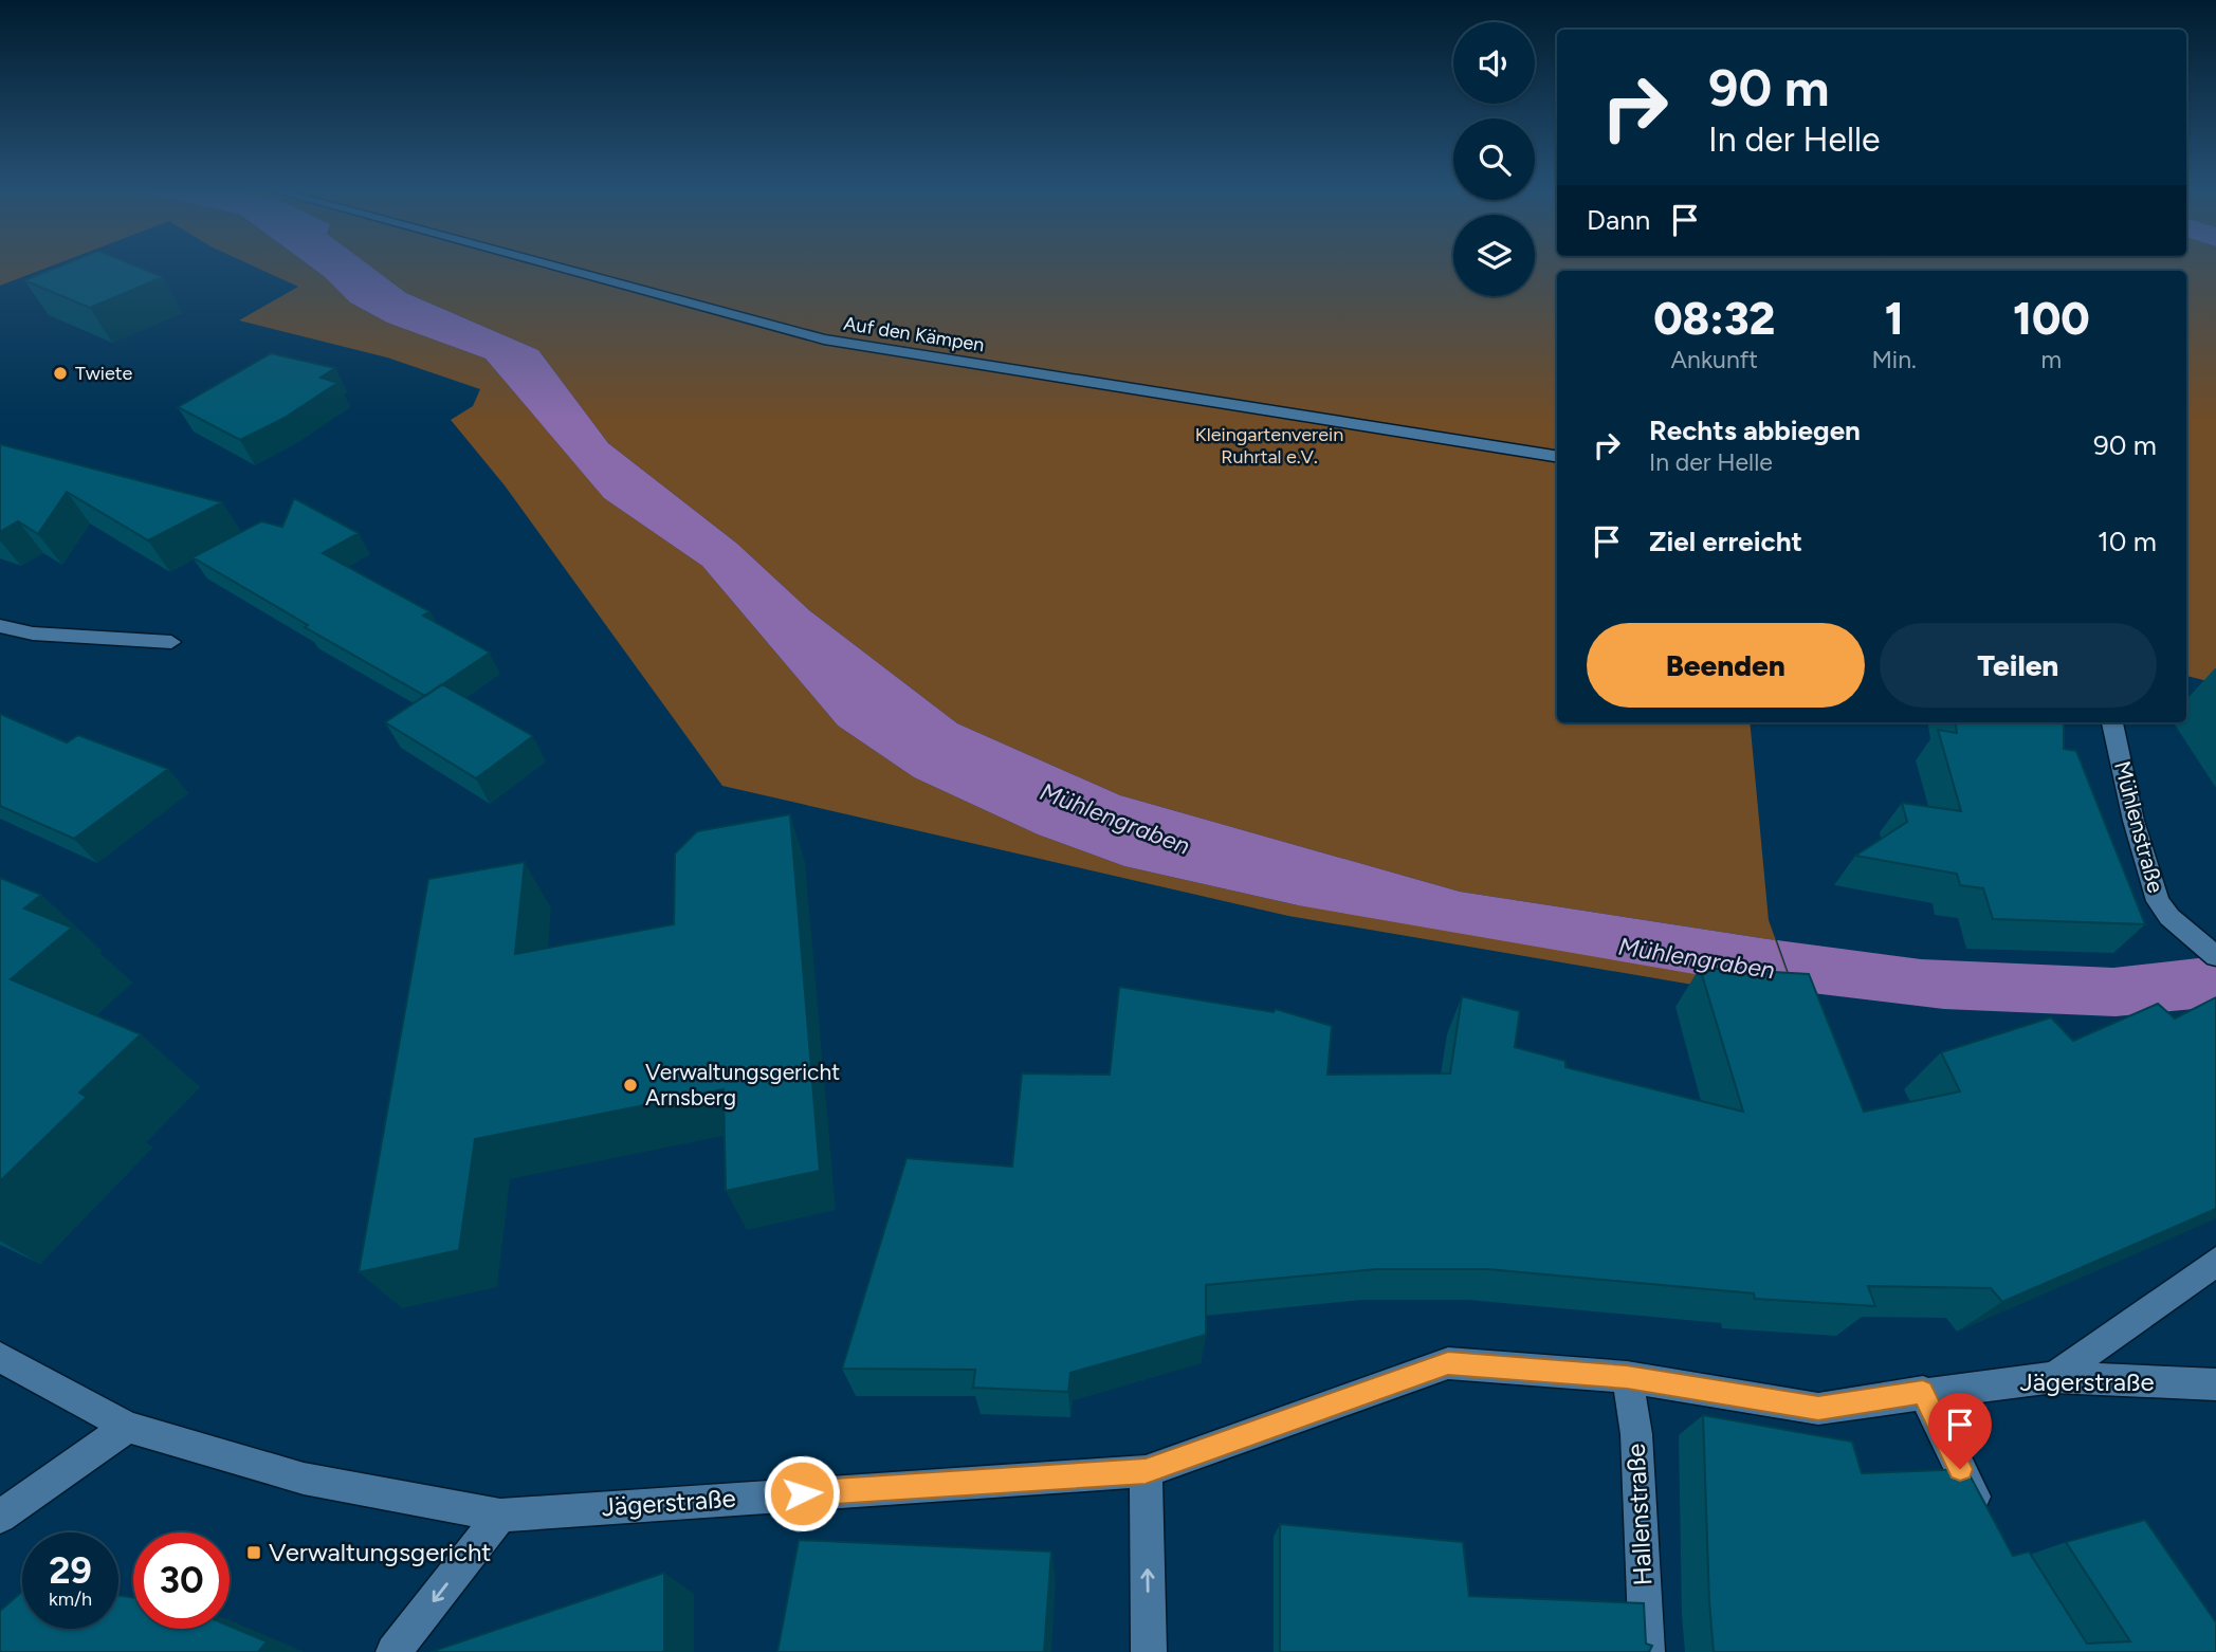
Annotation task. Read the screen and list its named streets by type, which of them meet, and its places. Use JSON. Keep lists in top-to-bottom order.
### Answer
{
  "streets": {
    "street": [
      "Auf den Kämpen",
      "Mühlenstraße",
      "Jägerstraße",
      "Hallenstraße"
    ]
  },
  "crossings": [
    ["Jägerstraße", "Hallenstraße"]
  ],
  "water": ["Mühlengraben"],
  "parks": ["Kleingartenverein Ruhrtal e.V."],
  "places": {
    "other": ["Twiete", "Verwaltungsgericht Arnsberg"],
    "transit": ["Verwaltungsgericht"]
  },
  "page": {
    "turn": ["90 m", "In der Helle"],
    "then": "Dann",
    "eta": [
      "08:32",
      "Ankunft",
      "1",
      "Min.",
      "100",
      "m"
    ],
    "list": [
      {
        "name": "Rechts abbiegen",
        "note": "In der Helle",
        "value": "90 m"
      },
      {
        "name": "Ziel erreicht",
        "value": "10 m"
      }
    ],
    "buttons": ["Beenden", "Teilen"],
    "speed": "29 km/h",
    "limit": "30"
  }
}
